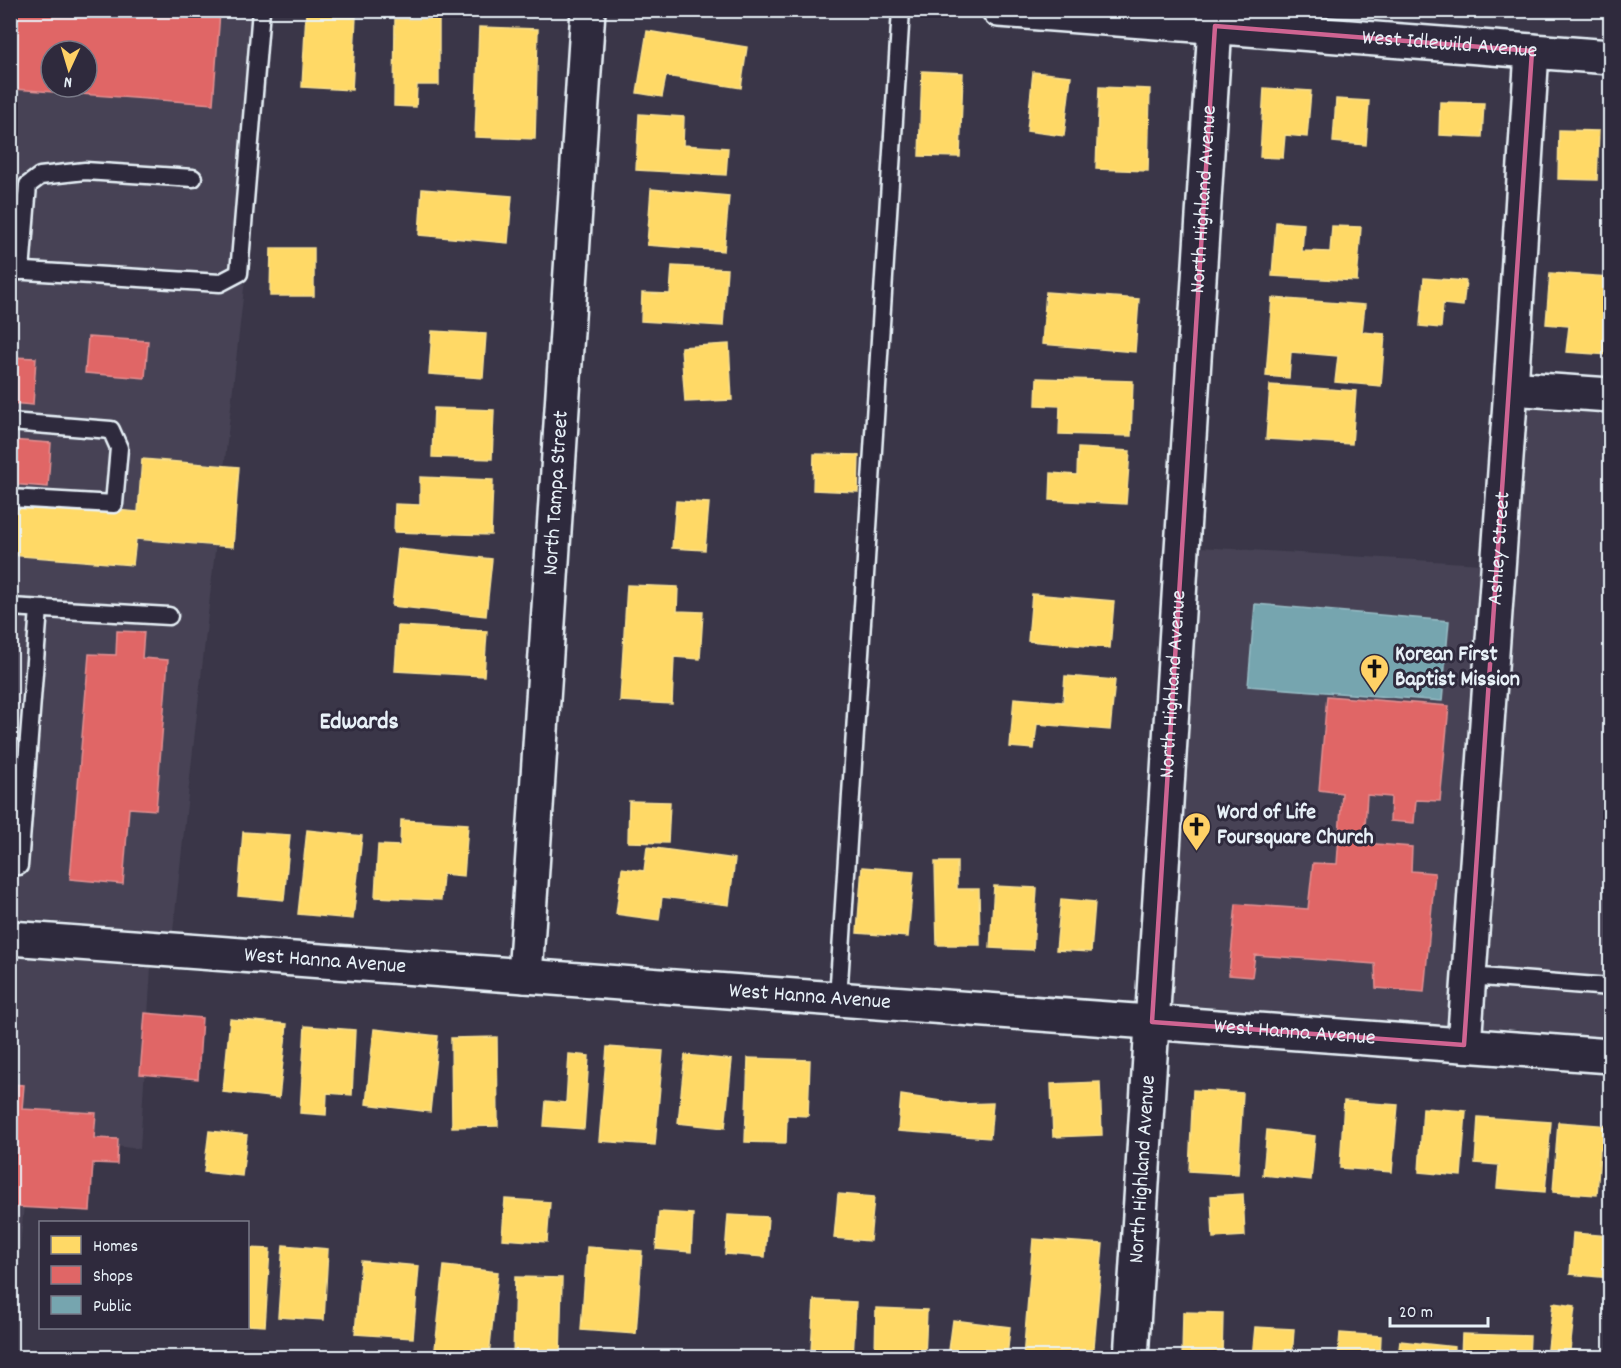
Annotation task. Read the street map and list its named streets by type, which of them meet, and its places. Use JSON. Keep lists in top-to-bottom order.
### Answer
{
  "streets": {
    "street": [
      "West Idlewild Avenue",
      "North Highland Avenue",
      "North Tampa Street",
      "Ashley Street",
      "West Hanna Avenue"
    ]
  },
  "crossings": [
    ["West Idlewild Avenue", "North Highland Avenue"],
    ["West Idlewild Avenue", "Ashley Street"],
    ["North Highland Avenue", "West Hanna Avenue"],
    ["North Tampa Street", "West Hanna Avenue"],
    ["Ashley Street", "West Hanna Avenue"]
  ],
  "districts": ["Edwards"],
  "places": {
    "church": ["Korean First Baptist Mission", "Word of Life Foursquare Church"]
  },
  "legend": ["Homes", "Shops", "Public"],
  "scale_bar": "20 m",
  "north": "bottom"
}
